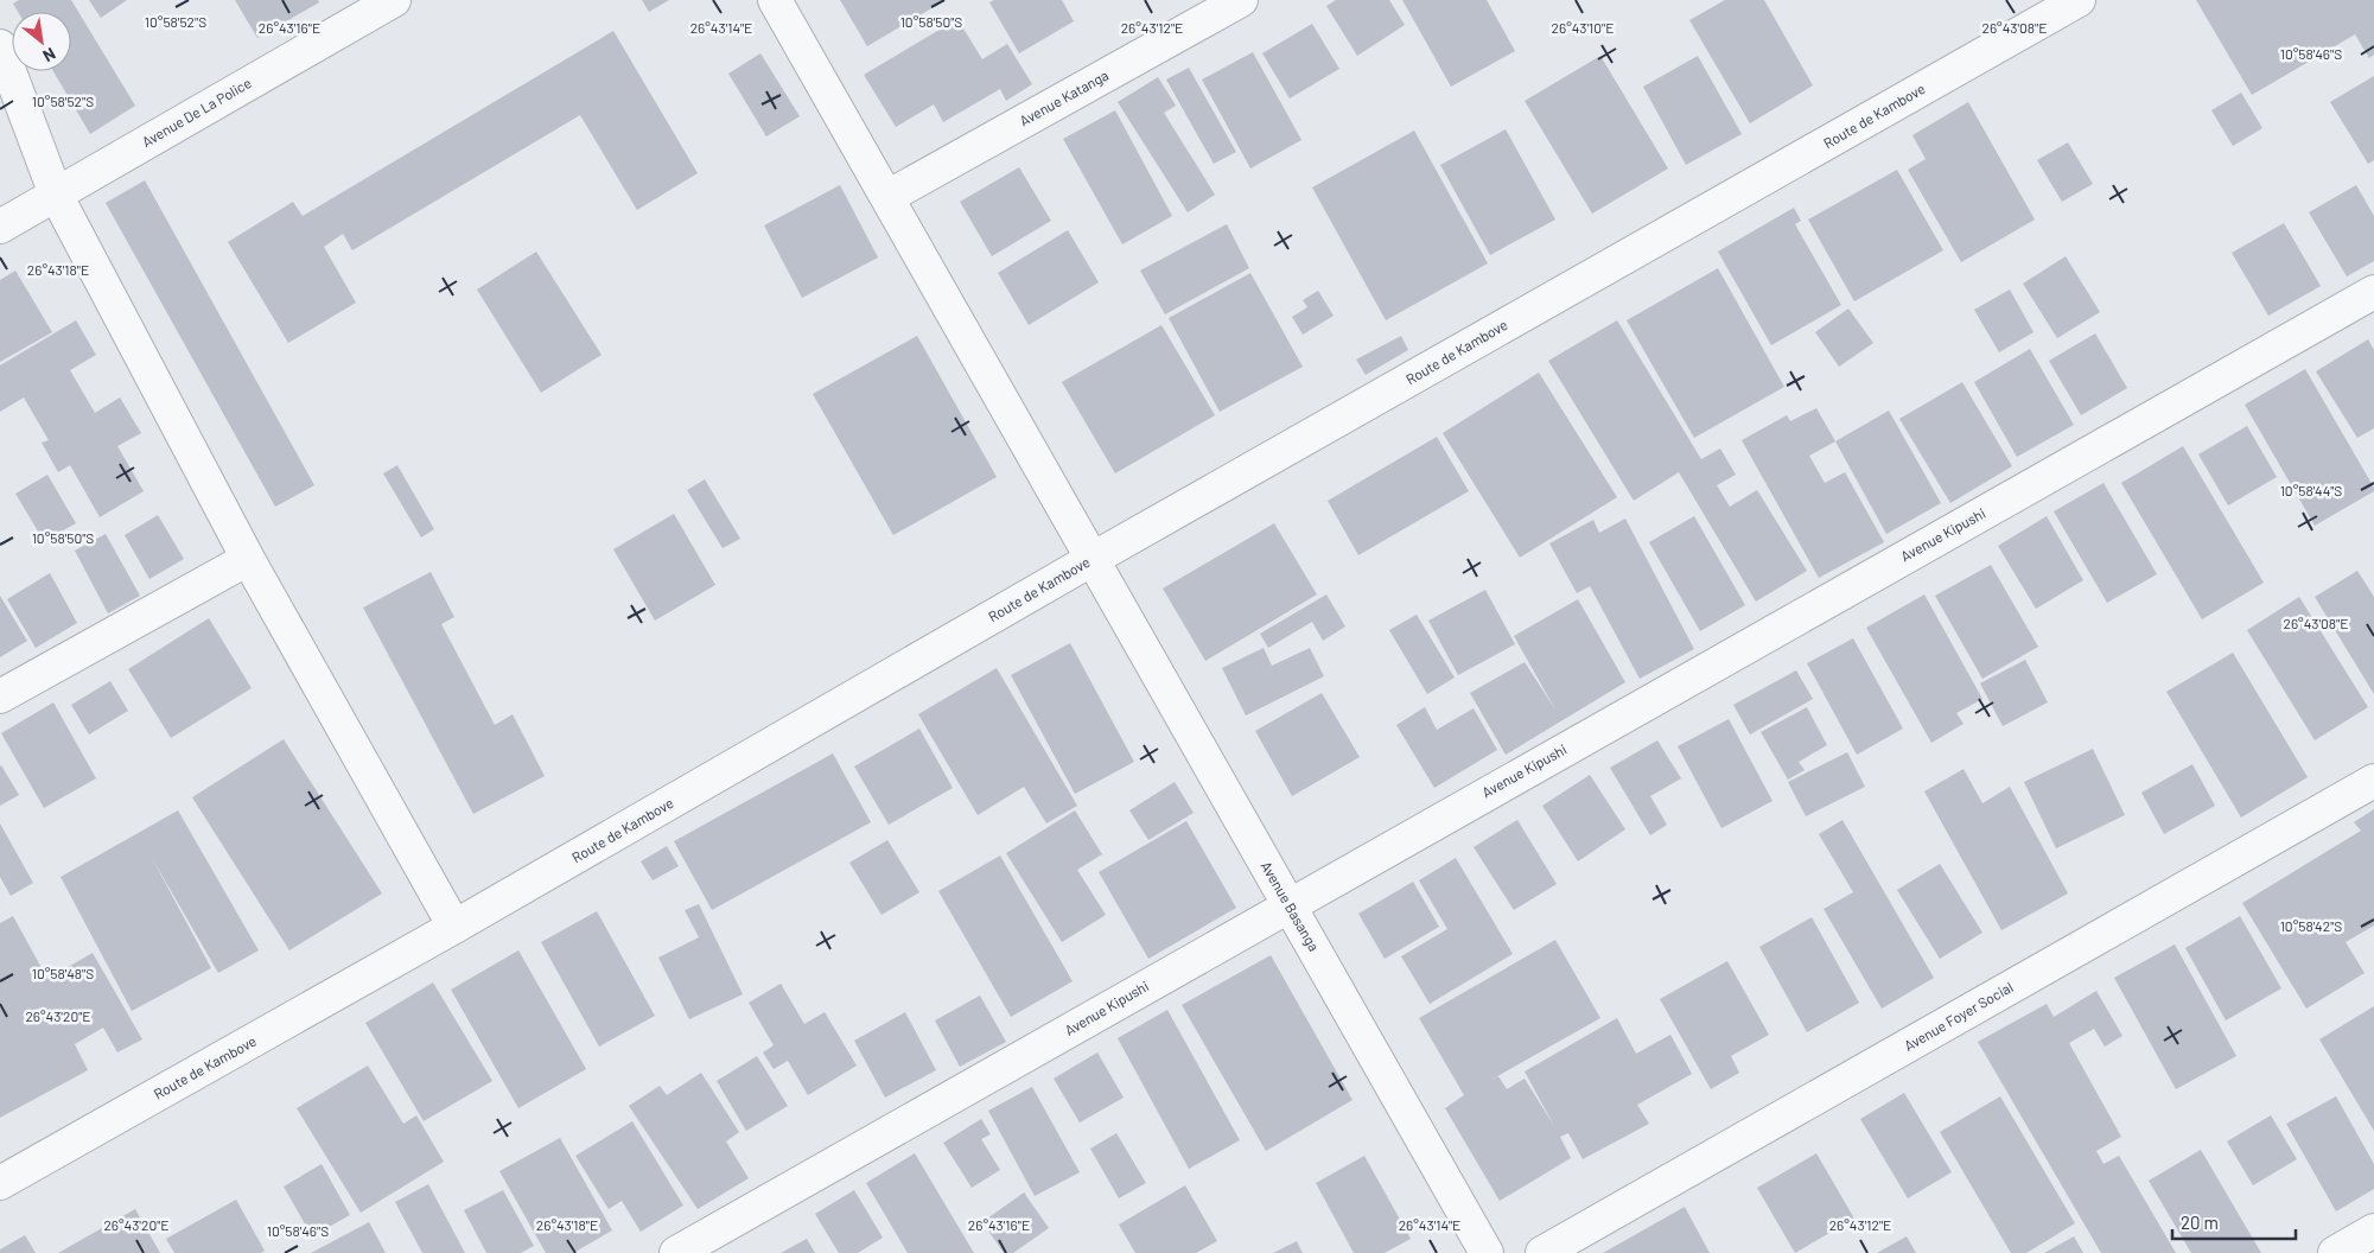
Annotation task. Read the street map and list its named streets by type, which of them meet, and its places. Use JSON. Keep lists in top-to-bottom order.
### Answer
{
  "streets": {
    "street": [
      "Avenue Katanga",
      "Avenue De La Police",
      "Route de Kambove",
      "Avenue Kipushi",
      "Avenue Basanga",
      "Avenue Foyer Social"
    ]
  },
  "crossings": [
    ["Avenue Katanga", "Avenue Basanga"],
    ["Route de Kambove", "Avenue Basanga"],
    ["Avenue Kipushi", "Avenue Basanga"]
  ],
  "scale_bar": "20 m",
  "north": "bottom right",
  "coordinates": [
    "10°58'52\"S",
    "10°58'50\"S",
    "26°43'16\"E",
    "26°43'14\"E",
    "26°43'12\"E",
    "26°43'10\"E",
    "26°43'08\"E",
    "10°58'46\"S",
    "26°43'18\"E",
    "10°58'44\"S",
    "10°58'42\"S",
    "10°58'48\"S",
    "26°43'20\"E"
  ]
}
